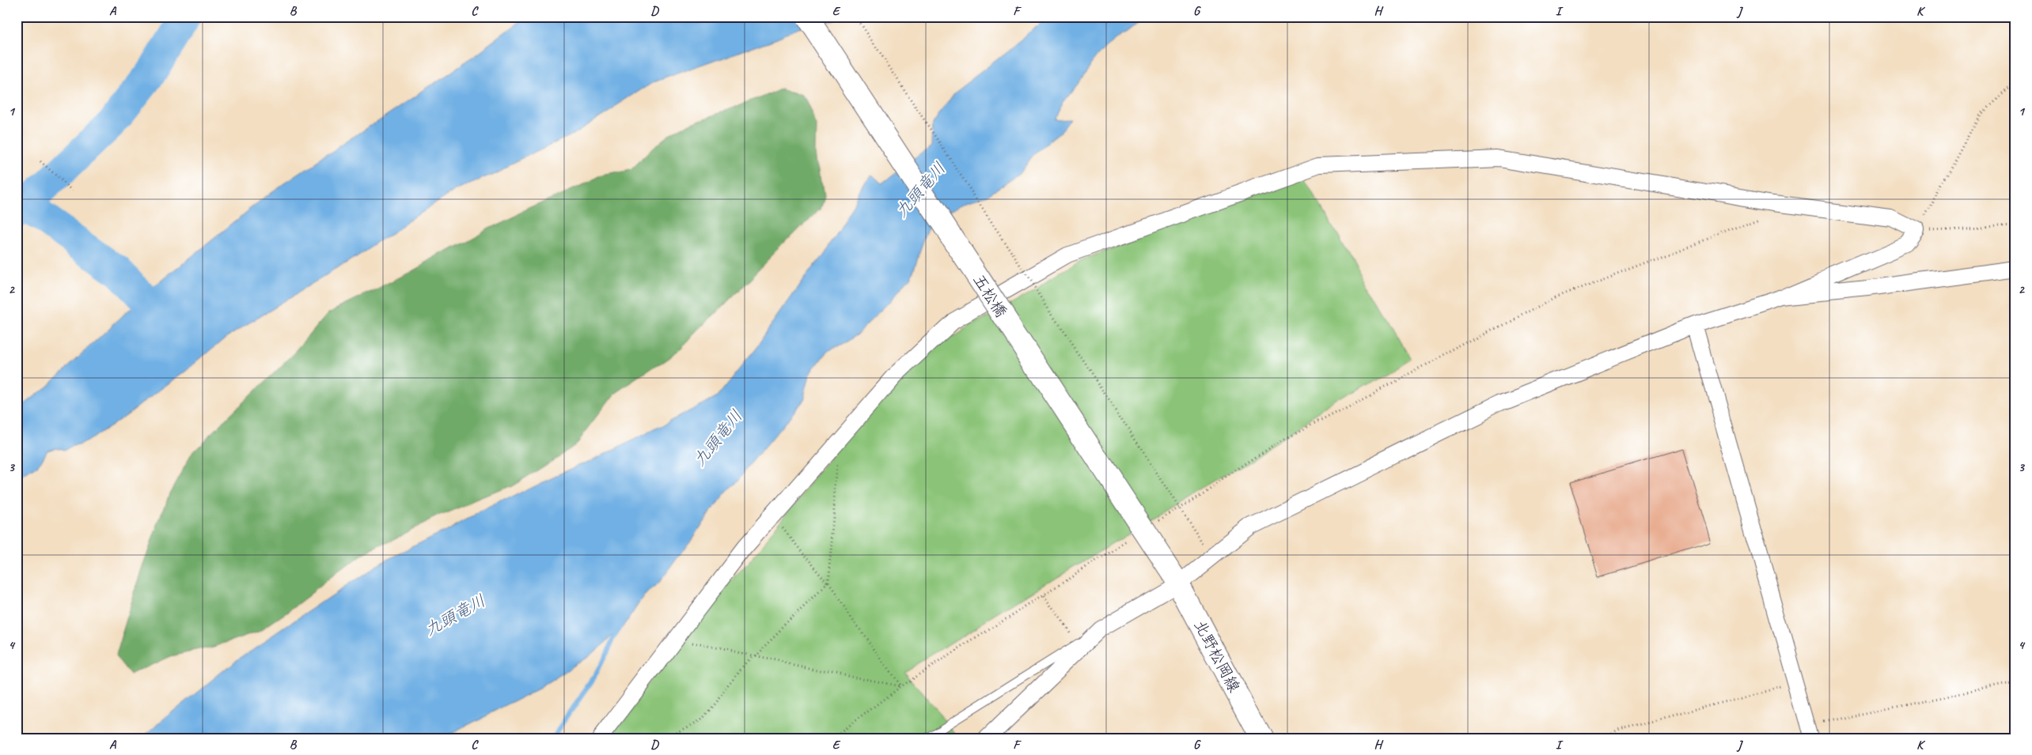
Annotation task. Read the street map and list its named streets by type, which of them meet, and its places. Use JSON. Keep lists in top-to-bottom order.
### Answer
{
  "streets": {
    "main road": ["五松橋", "北野松岡線"]
  },
  "crossings": [
    ["五松橋", "北野松岡線"]
  ],
  "water": ["九頭竜川"],
  "grid": {
    "columns": [
      "A",
      "B",
      "C",
      "D",
      "E",
      "F",
      "G",
      "H",
      "I",
      "J",
      "K"
    ],
    "rows": [
      "1",
      "2",
      "3",
      "4"
    ]
  }
}
